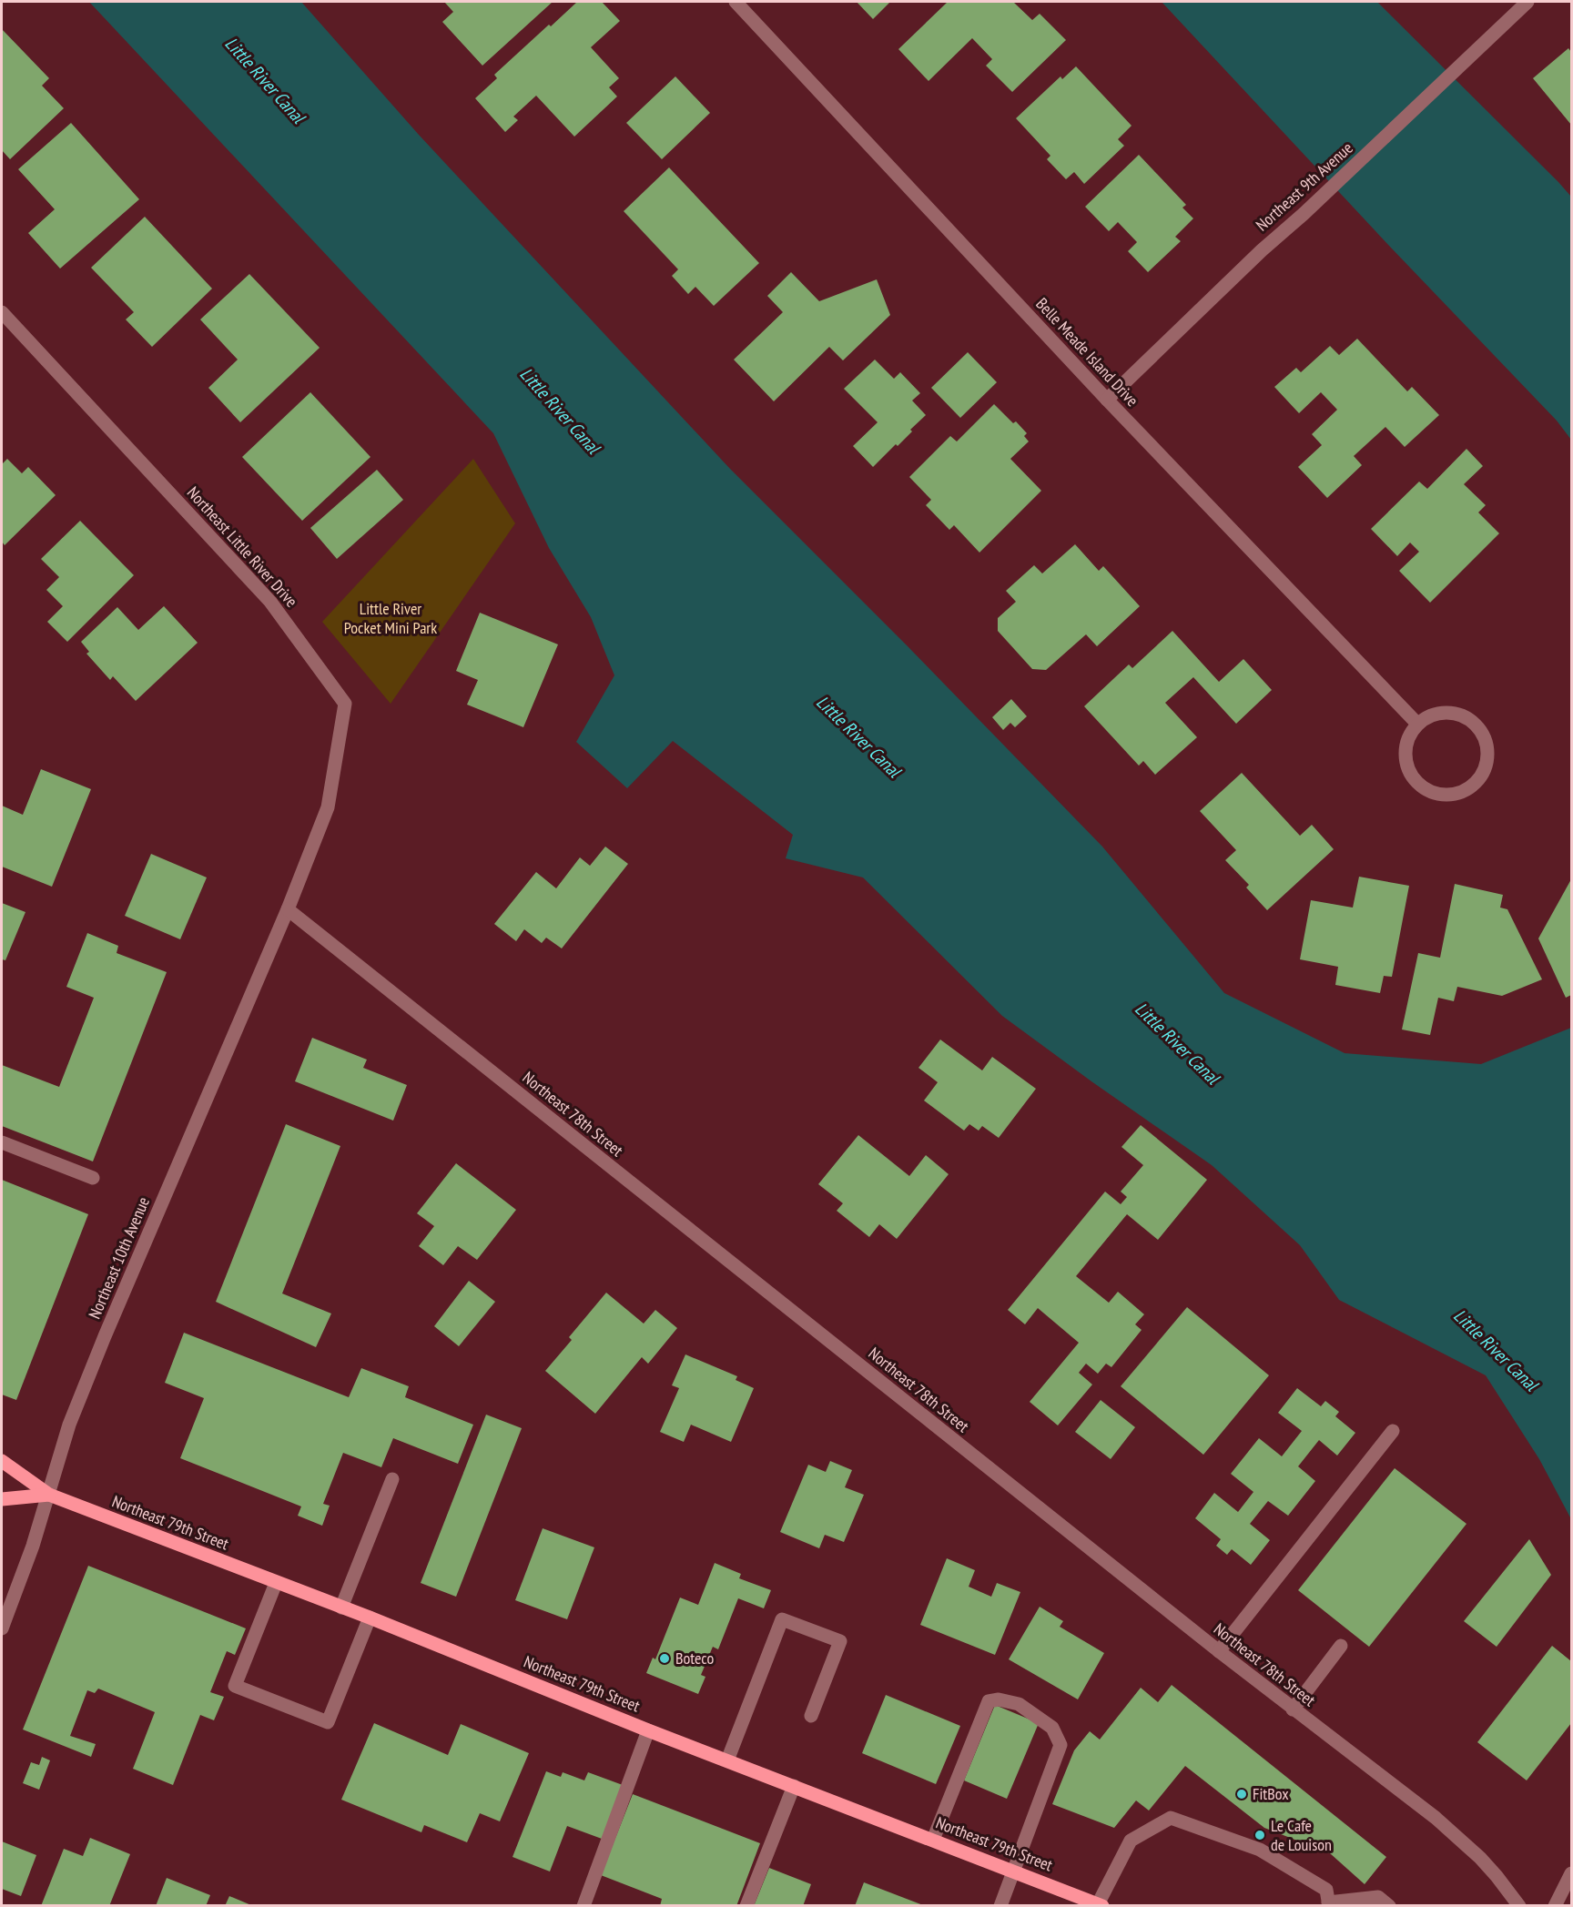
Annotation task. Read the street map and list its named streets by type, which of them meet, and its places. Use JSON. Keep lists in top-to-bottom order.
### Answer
{
  "streets": {
    "main road": ["Northeast 79th Street"],
    "street": [
      "Northeast 9th Avenue",
      "Belle Meade Island Drive",
      "Northeast Little River Drive",
      "Northeast 78th Street",
      "Northeast 10th Avenue"
    ]
  },
  "crossings": [
    ["Northeast 9th Avenue", "Belle Meade Island Drive"],
    ["Northeast Little River Drive", "Northeast 78th Street"],
    ["Northeast Little River Drive", "Northeast 10th Avenue"],
    ["Northeast 78th Street", "Northeast 10th Avenue"],
    ["Northeast 10th Avenue", "Northeast 79th Street"]
  ],
  "water": ["Little River Canal"],
  "parks": ["Little River Pocket Mini Park"],
  "places": ["Boteco", "FitBox", "Le Cafe de Louison"]
}
